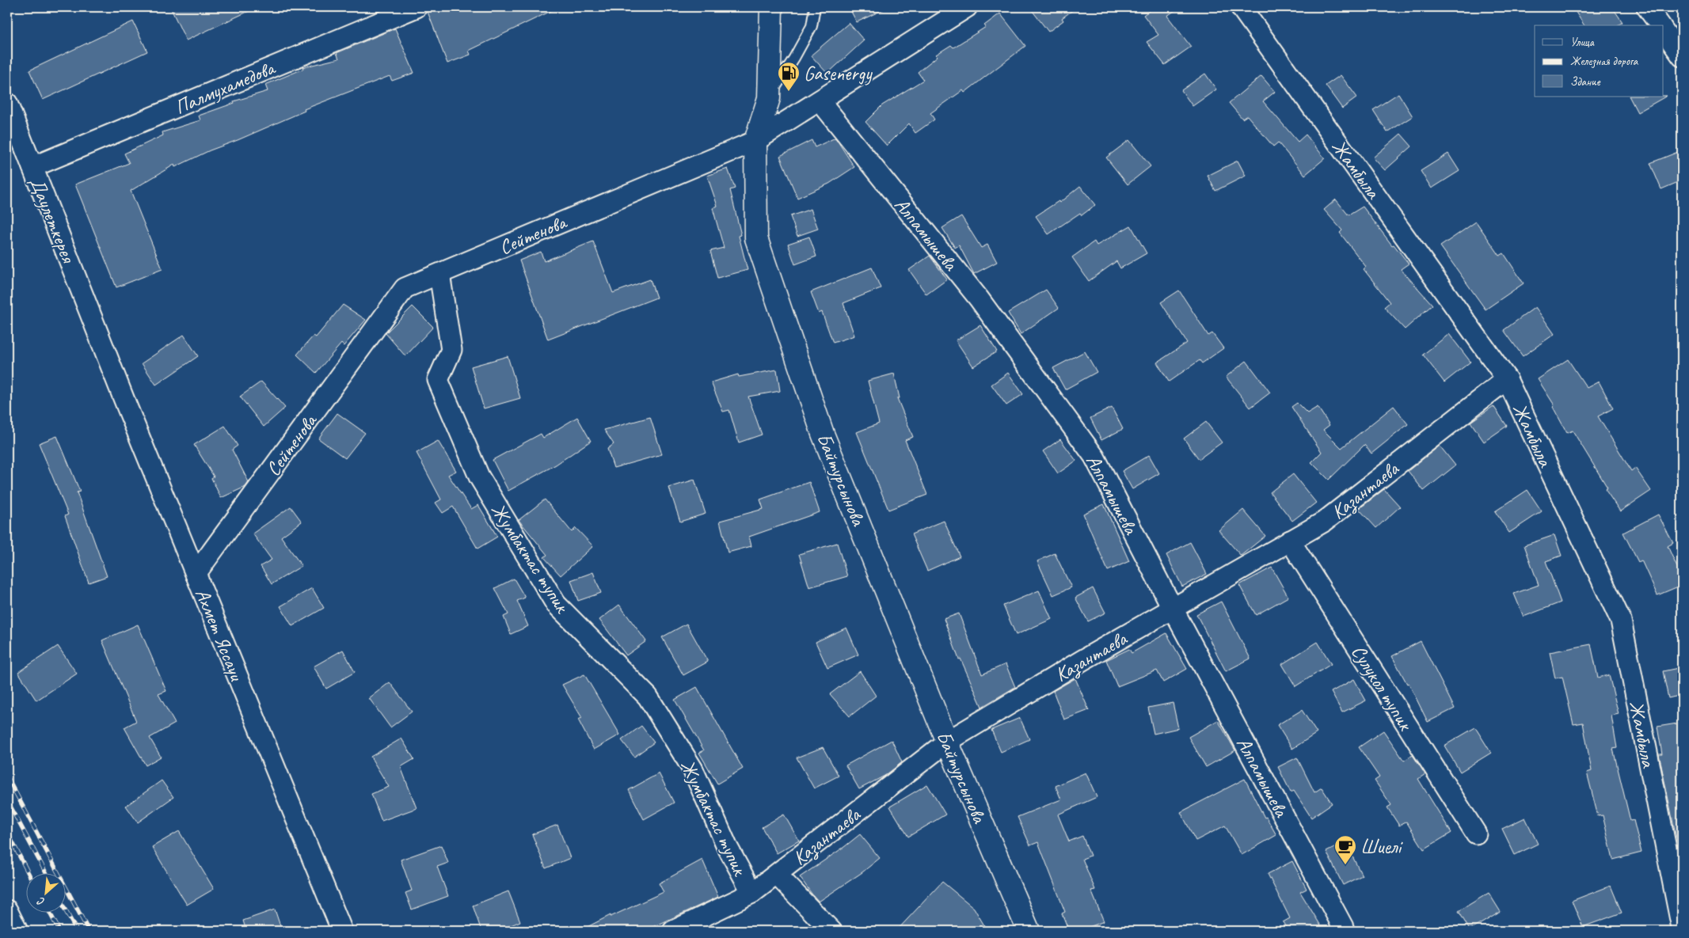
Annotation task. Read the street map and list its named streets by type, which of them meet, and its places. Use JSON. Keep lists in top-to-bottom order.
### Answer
{
  "streets": {
    "main road": ["Байтурсынова"],
    "street": [
      "Палмухамедова",
      "Жамбыла",
      "Даулеткерея",
      "Алпамышева",
      "Сейтенова",
      "Казантаева",
      "Жумбактас тупик",
      "Ахмет Яссауи",
      "Сулукол тупик"
    ]
  },
  "crossings": [
    ["Палмухамедова", "Даулеткерея"],
    ["Жамбыла", "Казантаева"],
    ["Даулеткерея", "Ахмет Яссауи"],
    ["Алпамышева", "Сейтенова"],
    ["Алпамышева", "Казантаева"],
    ["Сейтенова", "Байтурсынова"],
    ["Сейтенова", "Жумбактас тупик"],
    ["Сейтенова", "Ахмет Яссауи"],
    ["Байтурсынова", "Казантаева"],
    ["Казантаева", "Жумбактас тупик"],
    ["Казантаева", "Сулукол тупик"]
  ],
  "places": {
    "fuel station": ["Gasenergy"],
    "cafe": ["Шиелі"]
  },
  "legend": ["Улица", "Железная дорога", "Здание"],
  "north": "bottom left"
}
